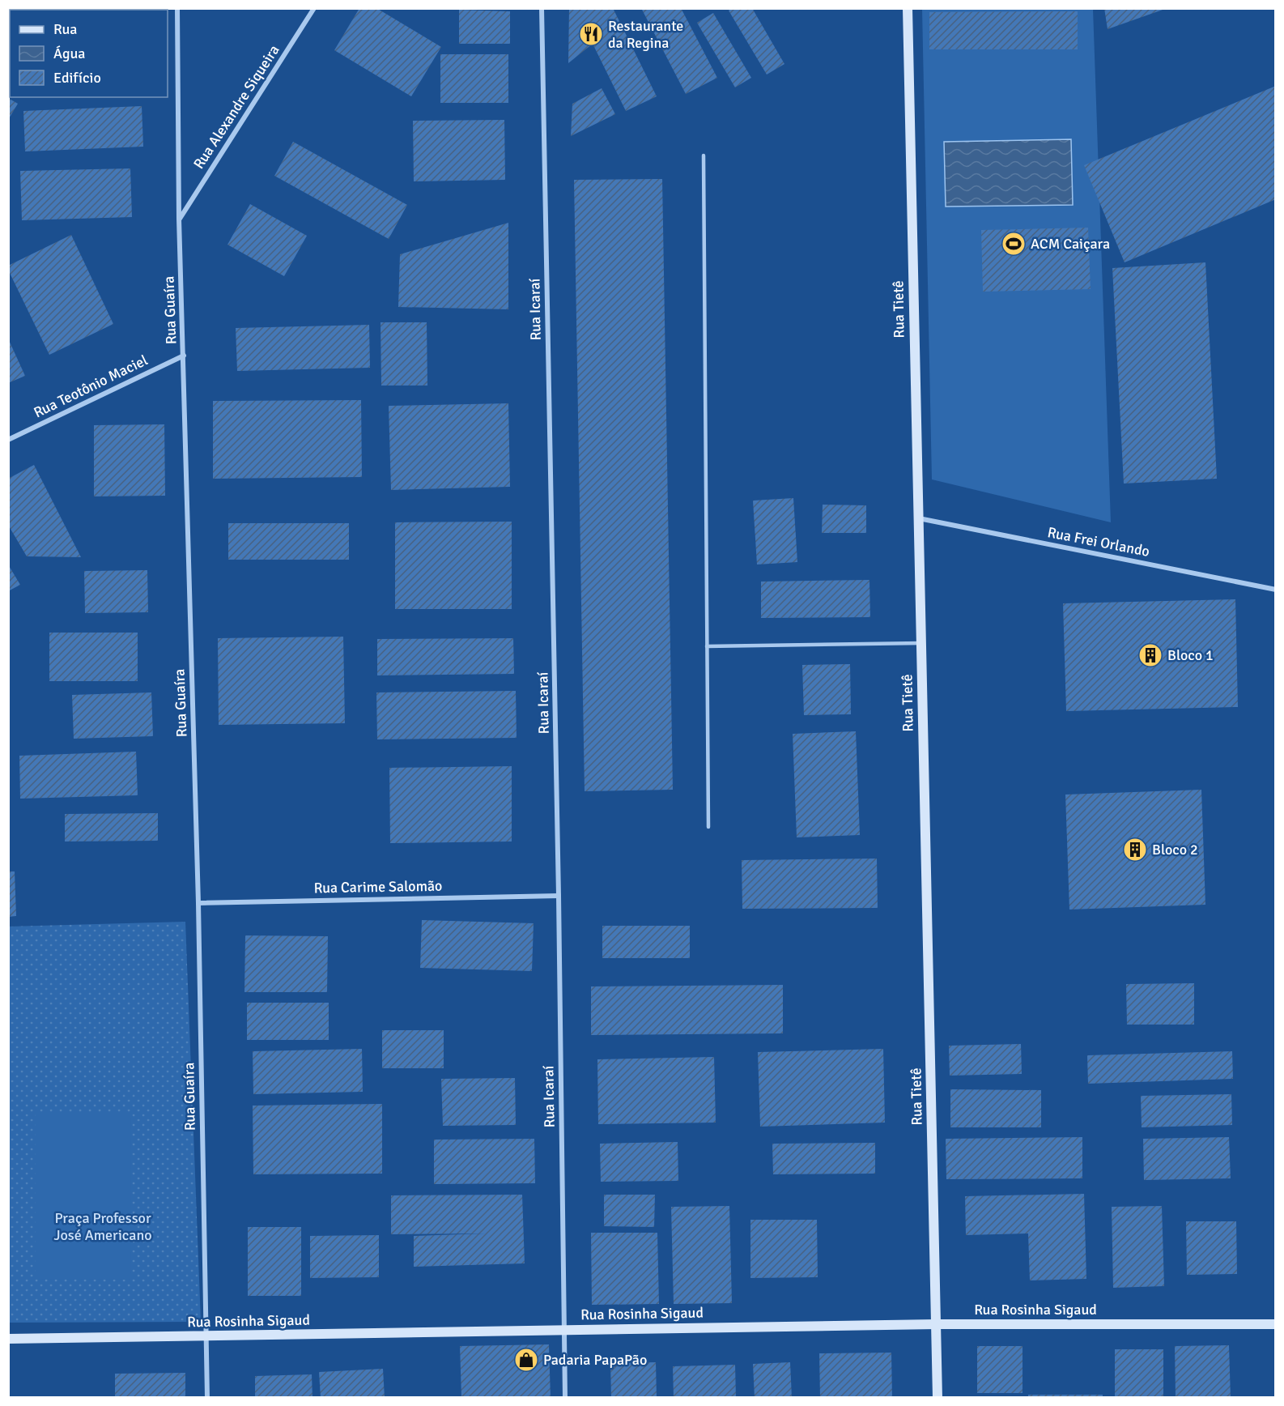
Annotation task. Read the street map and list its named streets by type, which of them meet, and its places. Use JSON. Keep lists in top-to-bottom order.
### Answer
{
  "streets": {
    "street": [
      "Rua Alexandre Siqueira",
      "Rua Icaraí",
      "Rua Tietê",
      "Rua Guaíra",
      "Rua Teotônio Maciel",
      "Rua Frei Orlando",
      "Rua Carime Salomão",
      "Rua Rosinha Sigaud"
    ]
  },
  "crossings": [
    ["Rua Alexandre Siqueira", "Rua Guaíra"],
    ["Rua Icaraí", "Rua Carime Salomão"],
    ["Rua Icaraí", "Rua Rosinha Sigaud"],
    ["Rua Tietê", "Rua Frei Orlando"],
    ["Rua Tietê", "Rua Rosinha Sigaud"],
    ["Rua Guaíra", "Rua Teotônio Maciel"],
    ["Rua Guaíra", "Rua Carime Salomão"],
    ["Rua Guaíra", "Rua Rosinha Sigaud"]
  ],
  "parks": ["Praça Professor José Americano"],
  "places": {
    "restaurant": ["Restaurante da Regina"],
    "sports": ["ACM Caiçara"],
    "building": ["Bloco 1", "Bloco 2"],
    "shop": ["Padaria PapaPão"]
  },
  "legend": ["Rua", "Água", "Edifício"]
}
